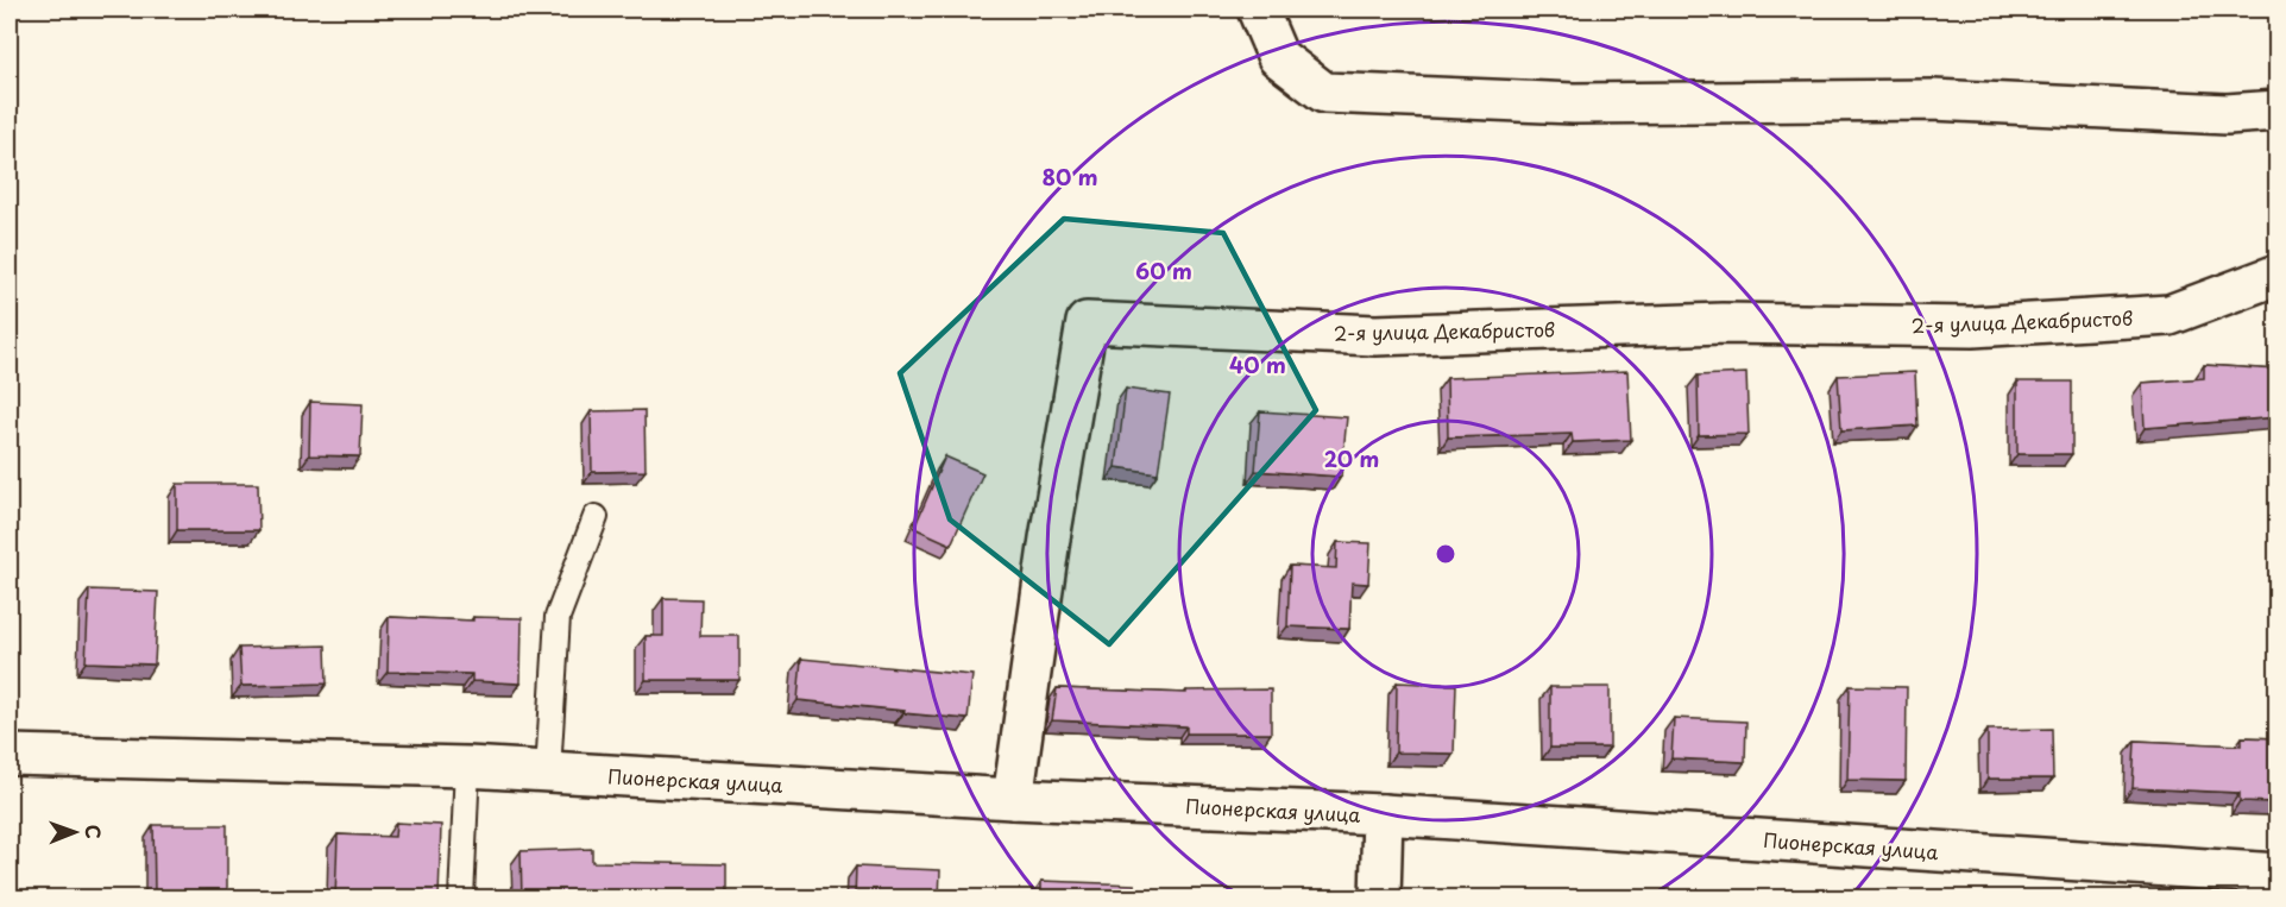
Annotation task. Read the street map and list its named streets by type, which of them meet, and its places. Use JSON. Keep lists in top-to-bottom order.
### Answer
{
  "streets": {
    "street": ["2-я улица Декабристов", "Пионерская улица"]
  },
  "crossings": [
    ["2-я улица Декабристов", "Пионерская улица"]
  ],
  "north": "right",
  "rings": [
    "80 m",
    "60 m",
    "40 m",
    "20 m"
  ]
}
